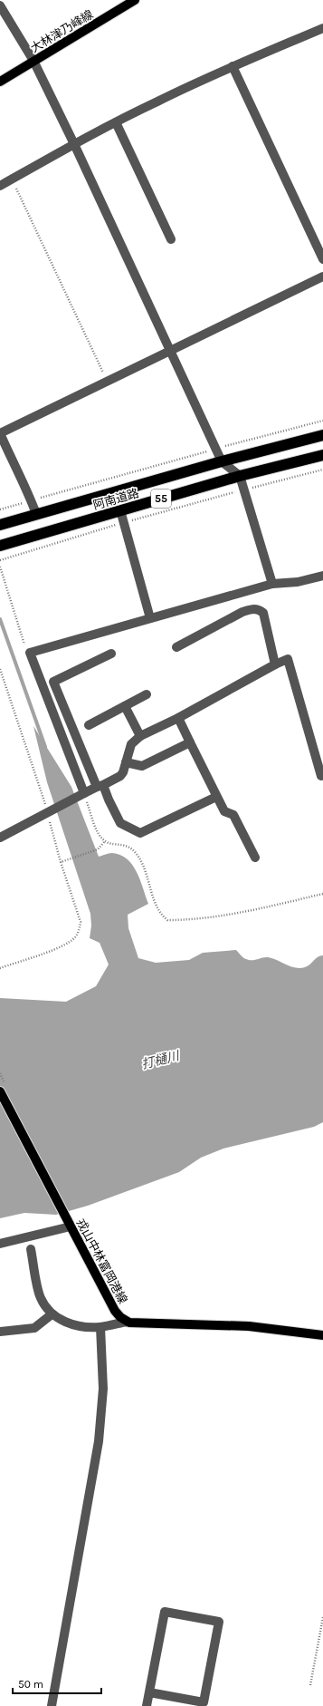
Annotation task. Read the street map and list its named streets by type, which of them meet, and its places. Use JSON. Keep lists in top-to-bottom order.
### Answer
{
  "streets": {
    "highway": ["阿南道路", "55"],
    "main road": ["大林津乃峰線", "戎山中林富岡港線"]
  },
  "water": ["打樋川"],
  "scale_bar": "50 m"
}
